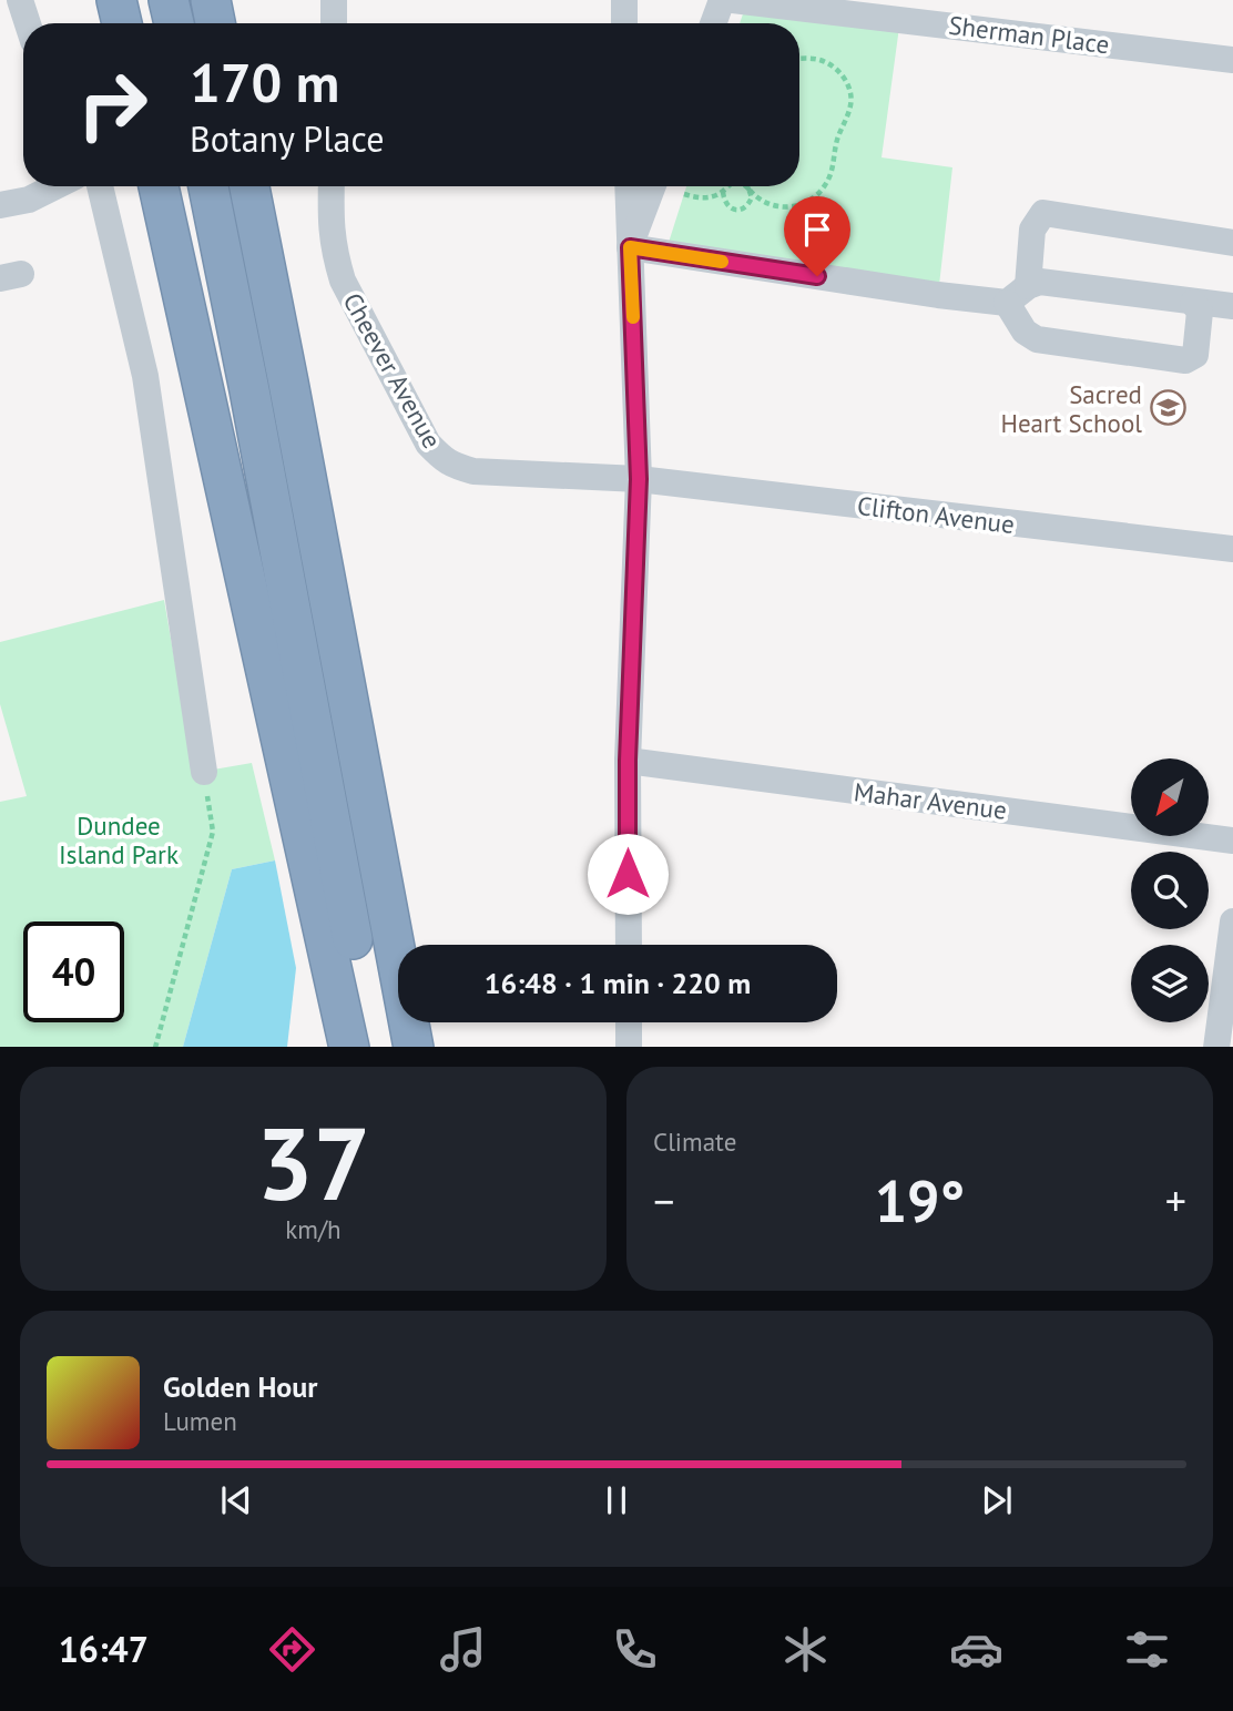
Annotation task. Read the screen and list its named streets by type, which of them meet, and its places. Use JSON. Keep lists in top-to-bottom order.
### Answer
{
  "streets": {
    "street": [
      "Sherman Place",
      "Cheever Avenue",
      "Clifton Avenue",
      "Mahar Avenue"
    ]
  },
  "crossings": [
    ["Cheever Avenue", "Clifton Avenue"]
  ],
  "parks": ["Dundee Island Park"],
  "places": {
    "school or university": ["Sacred Heart School"]
  },
  "north": "bottom left",
  "page": {
    "turn": ["170 m", "Botany Place"],
    "limit": "40",
    "trip": "16:48 · 1 min · 220 m",
    "tile": [
      ["37", "km/h"],
      "Climate"
    ],
    "heat": ["−", "19°", "+"],
    "song": ["Golden Hour", "Lumen"],
    "tabs": "16:47"
  }
}
